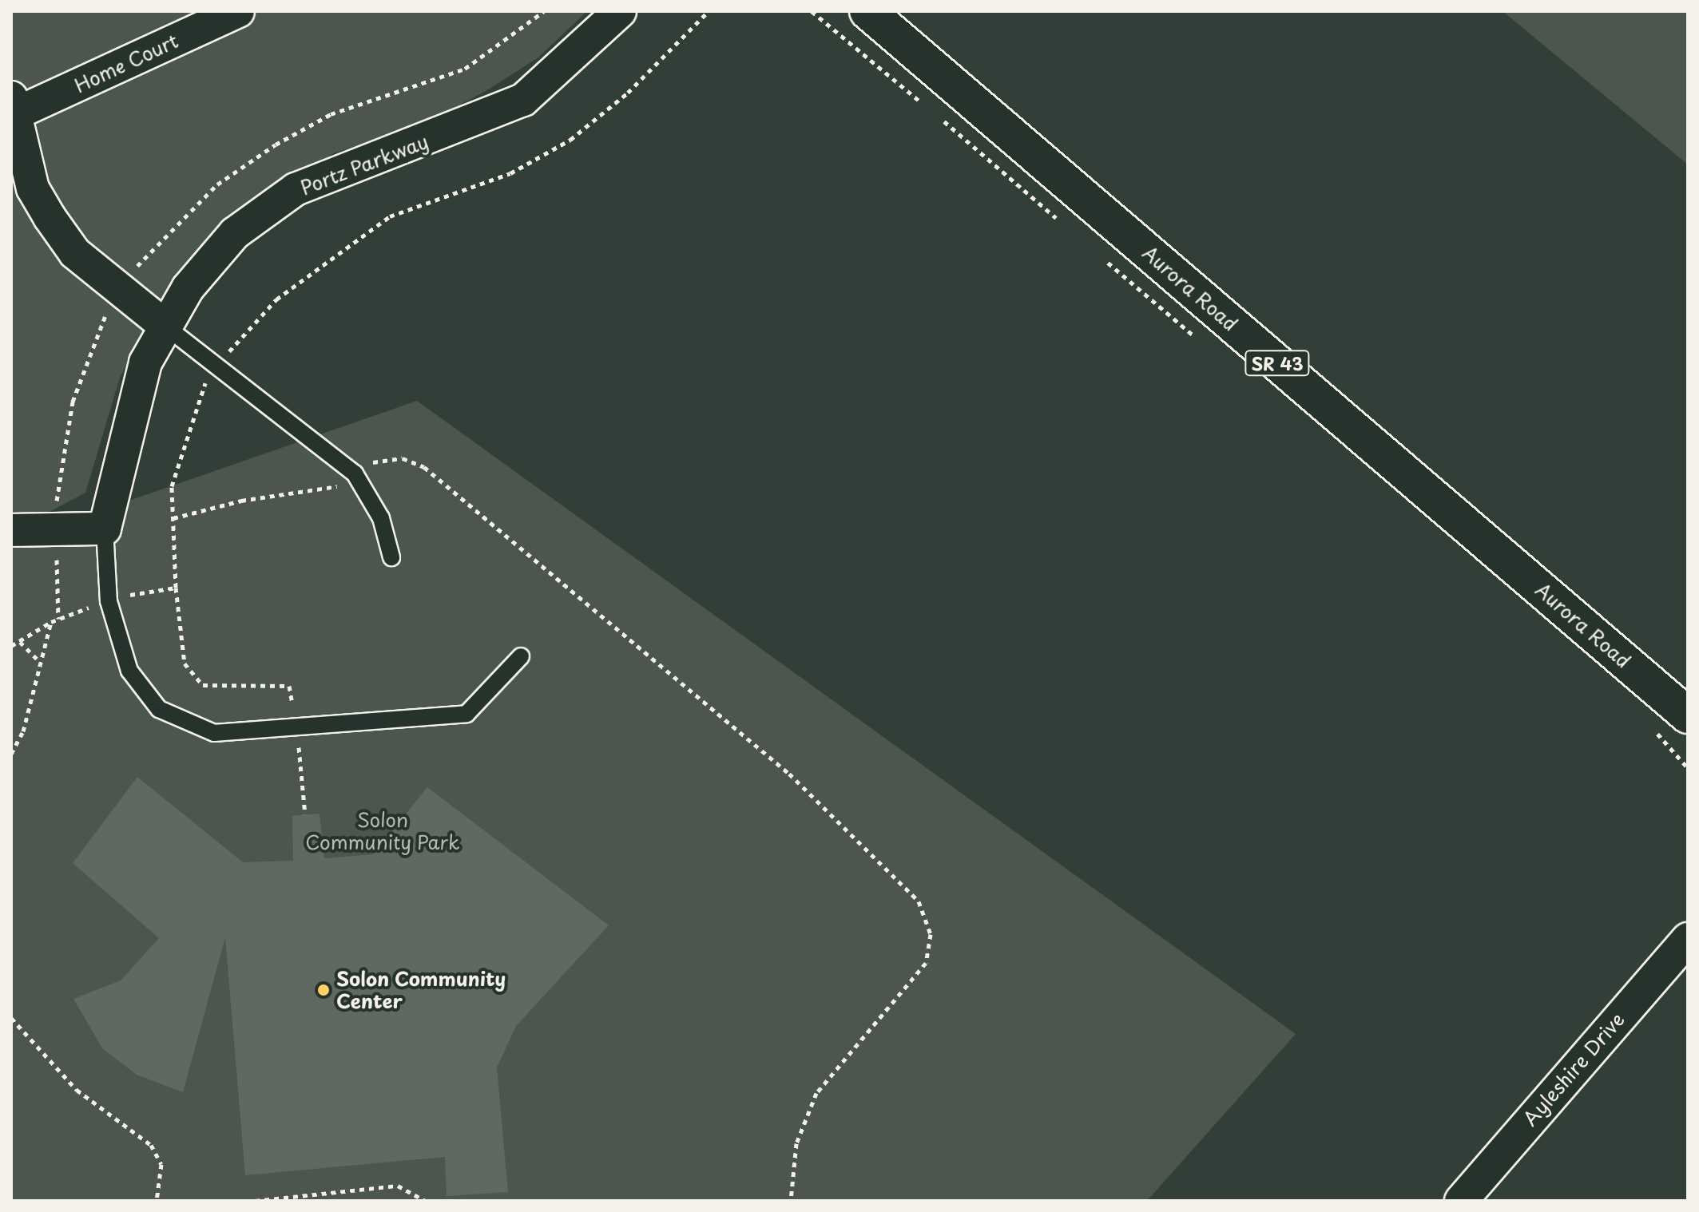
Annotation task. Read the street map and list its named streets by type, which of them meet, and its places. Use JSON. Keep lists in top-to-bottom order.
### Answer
{
  "streets": {
    "main road": ["Aurora Road", "SR 43"],
    "street": ["Home Court", "Portz Parkway", "Ayleshire Drive"]
  },
  "parks": ["Solon Community Park"],
  "places": ["Solon Community Center"]
}
